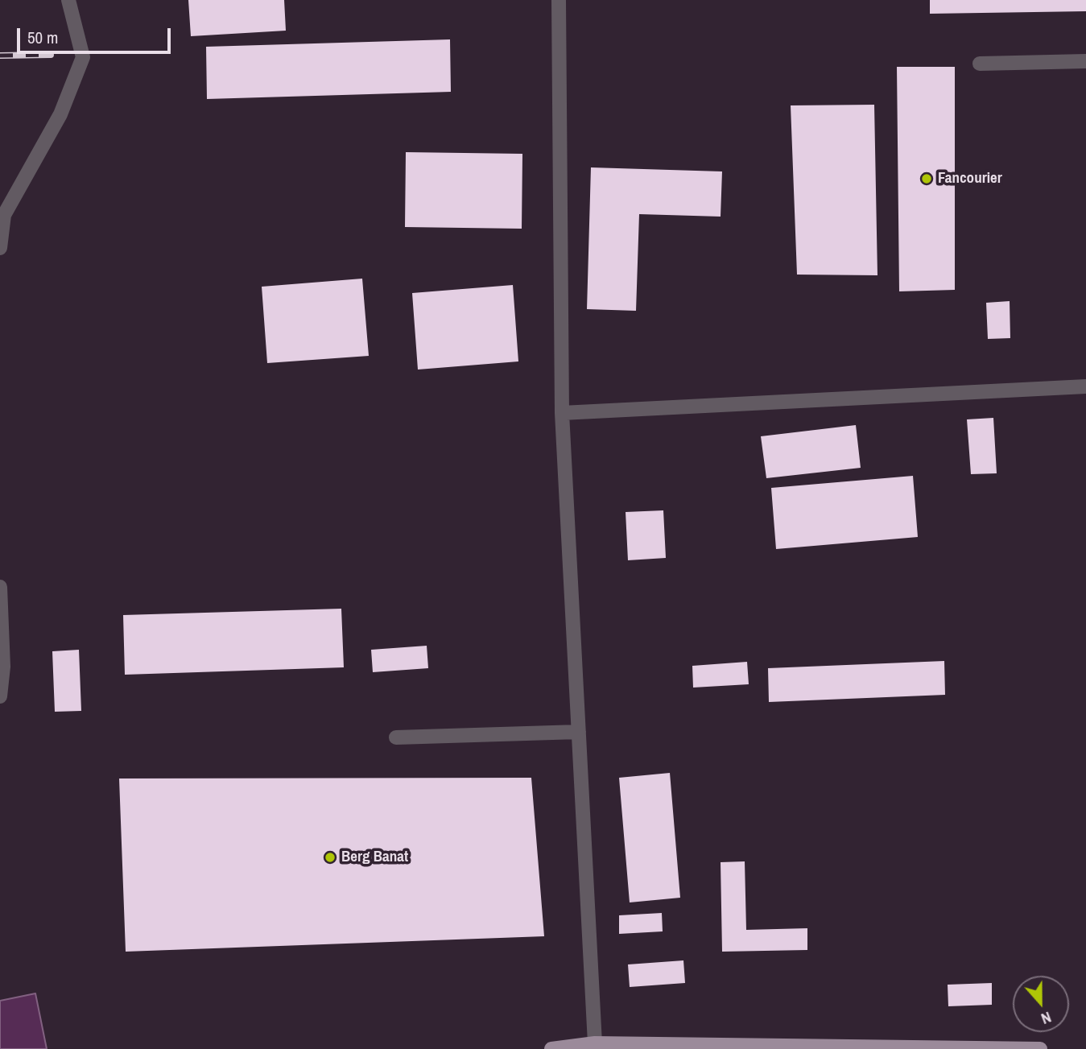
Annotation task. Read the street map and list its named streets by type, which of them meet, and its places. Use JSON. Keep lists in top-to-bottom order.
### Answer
{
  "places": ["Fancourier", "Berg Banat"],
  "scale_bar": "50 m",
  "north": "bottom"
}
